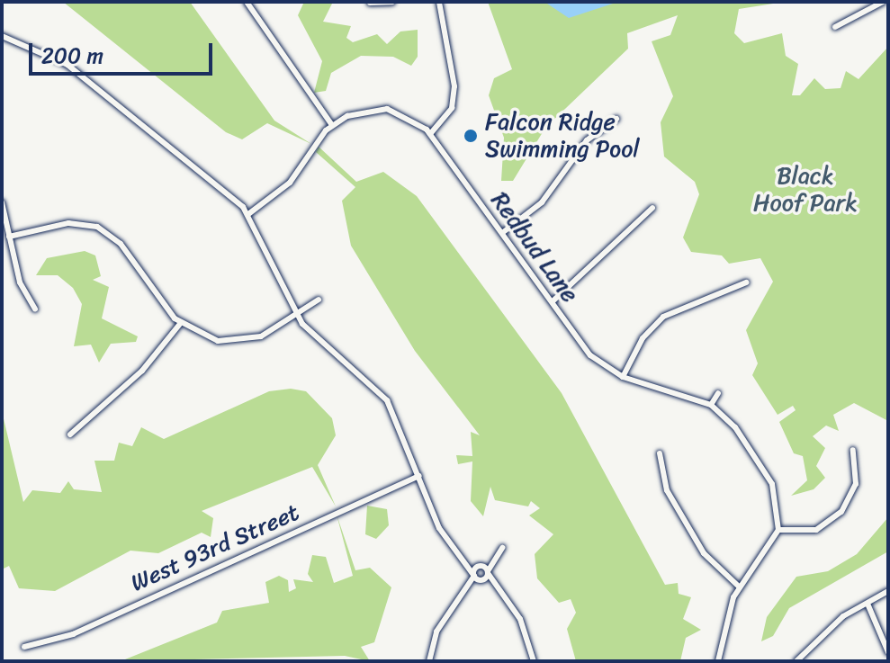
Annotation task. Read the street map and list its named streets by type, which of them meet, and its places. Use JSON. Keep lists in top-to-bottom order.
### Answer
{
  "streets": {
    "street": ["Redbud Lane", "West 93rd Street"]
  },
  "parks": ["Black Hoof Park"],
  "places": ["Falcon Ridge Swimming Pool"],
  "scale_bar": "200 m"
}
